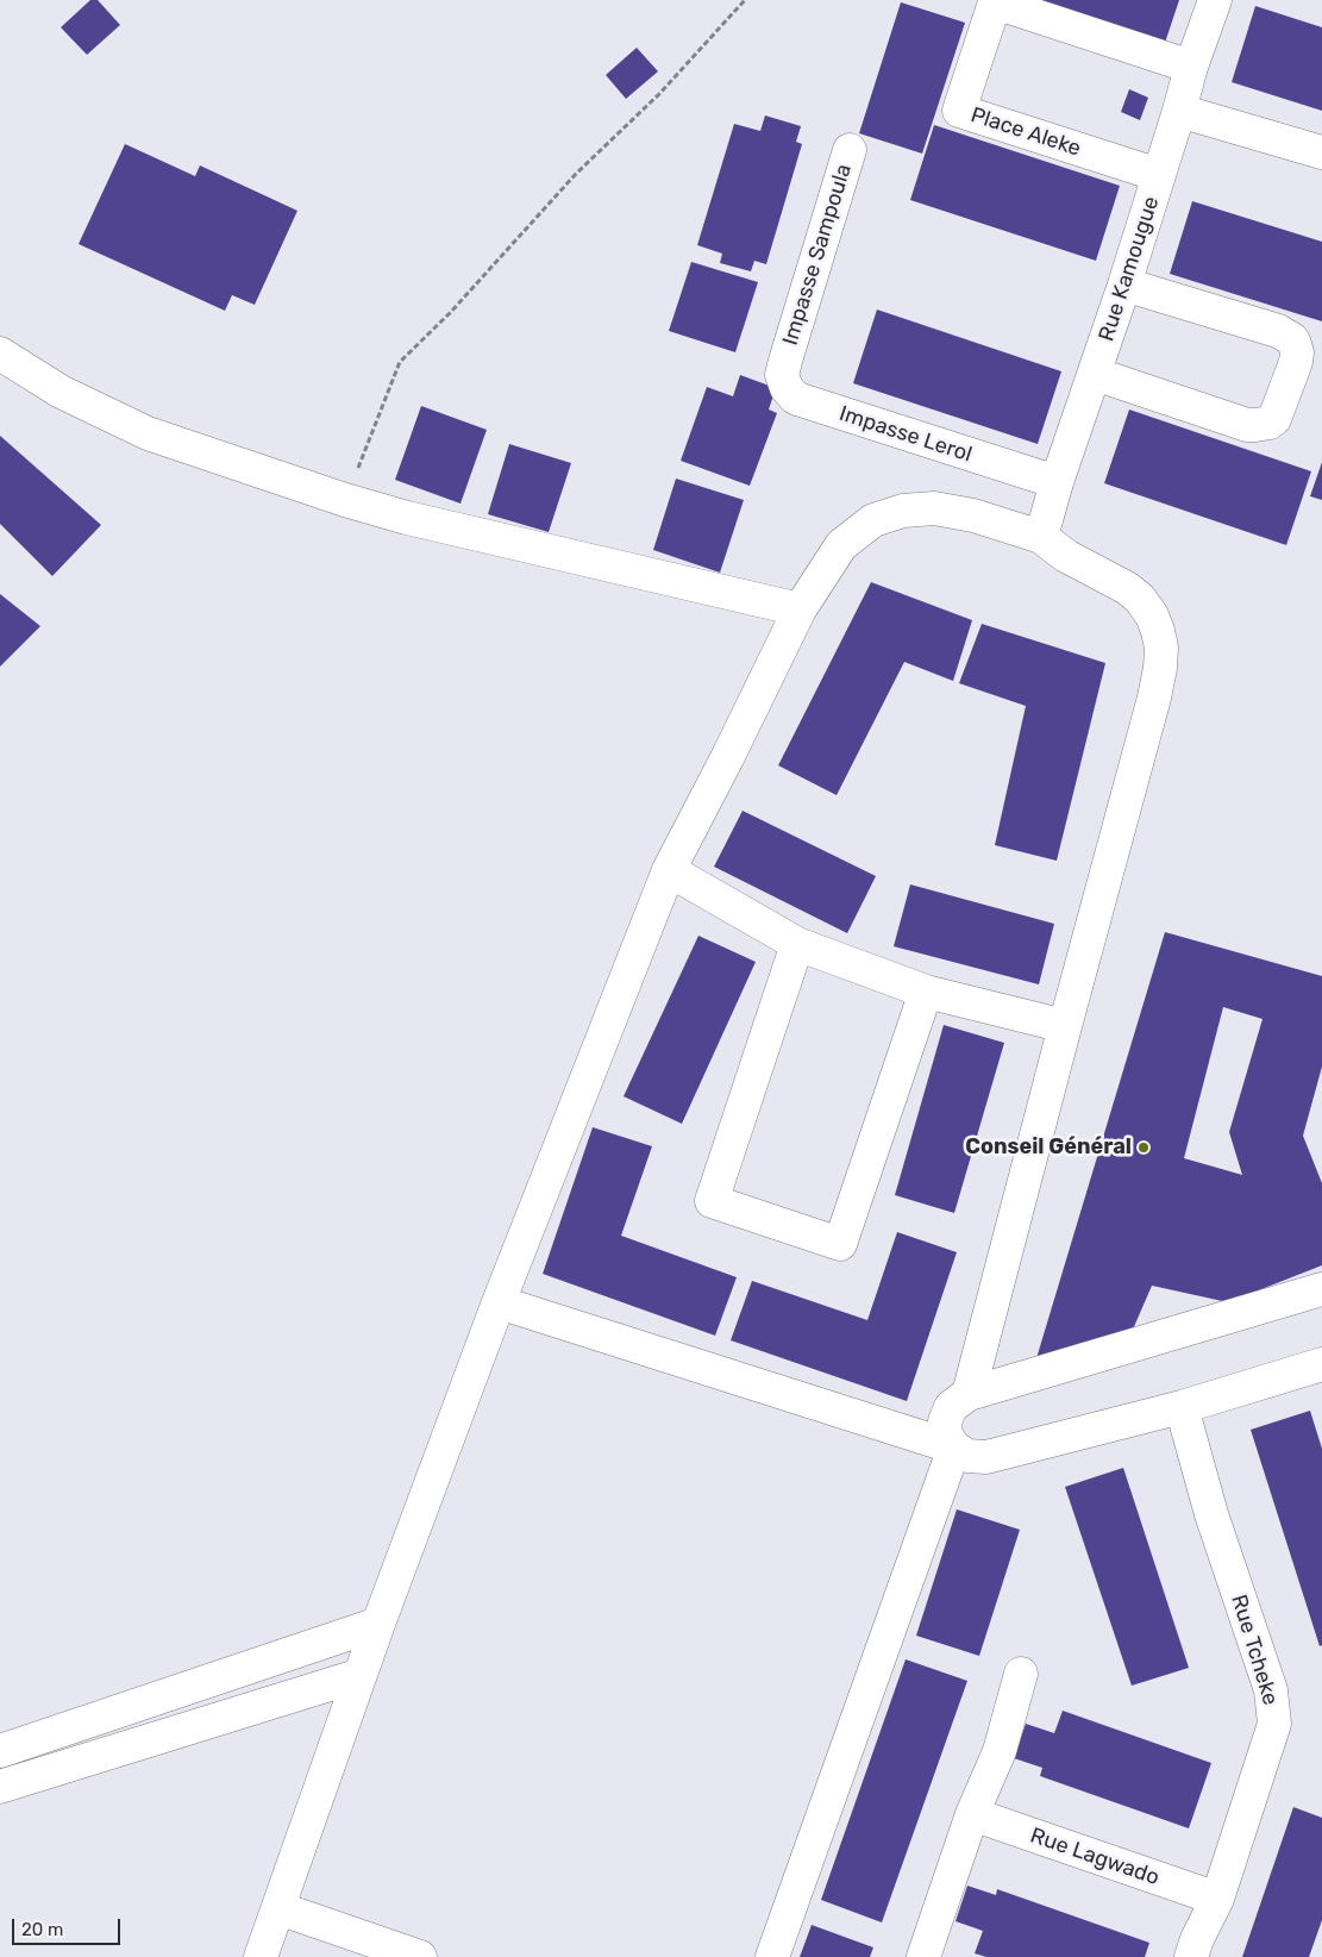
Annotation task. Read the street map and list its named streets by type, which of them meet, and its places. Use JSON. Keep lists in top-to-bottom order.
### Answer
{
  "streets": {
    "street": [
      "Place Aleke",
      "Impasse Sampoula",
      "Rue Kamougue",
      "Impasse Lerol",
      "Rue Tcheke",
      "Rue Lagwado"
    ]
  },
  "crossings": [
    ["Place Aleke", "Rue Kamougue"],
    ["Impasse Sampoula", "Impasse Lerol"],
    ["Rue Kamougue", "Impasse Lerol"],
    ["Rue Tcheke", "Rue Lagwado"]
  ],
  "places": ["Conseil Général"],
  "scale_bar": "20 m"
}
